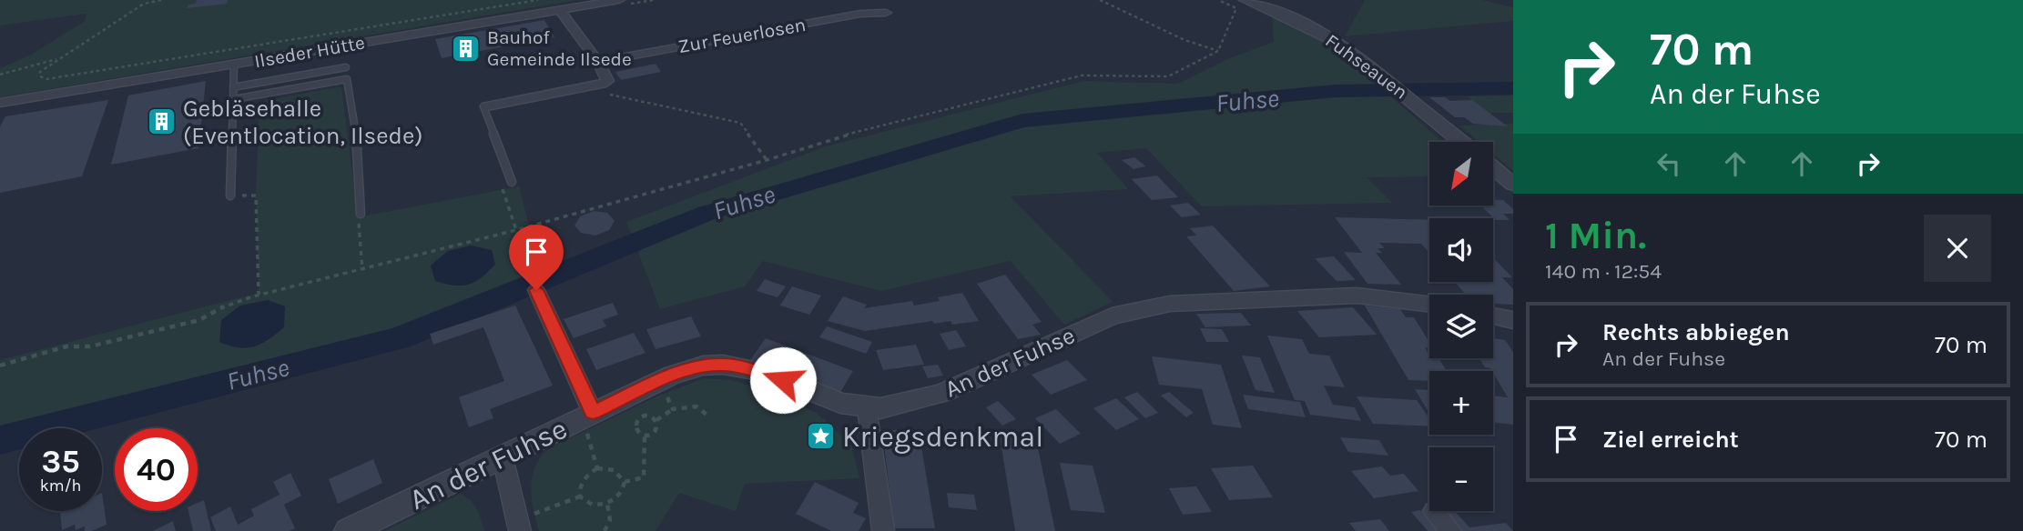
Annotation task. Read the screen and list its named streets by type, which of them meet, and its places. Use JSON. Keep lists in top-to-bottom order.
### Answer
{
  "streets": {
    "street": [
      "Zur Feuerlosen",
      "Ilseder Hütte",
      "Fuhseauen",
      "An der Fuhse"
    ]
  },
  "water": ["Fuhse"],
  "places": {
    "building": ["Bauhof Gemeinde Ilsede", "Gebläsehalle (Eventlocation, Ilsede)"],
    "place": ["Kriegsdenkmal"]
  },
  "north": "bottom left",
  "page": {
    "turn": ["70 m", "An der Fuhse"],
    "map_buttons": ["+", "−"],
    "heading": ["1 Min.", "140 m · 12:54"],
    "list": [
      {
        "name": "Rechts abbiegen",
        "note": "An der Fuhse",
        "value": "70 m"
      },
      {
        "name": "Ziel erreicht",
        "value": "70 m"
      }
    ],
    "speed": "35 km/h",
    "limit": "40"
  }
}
